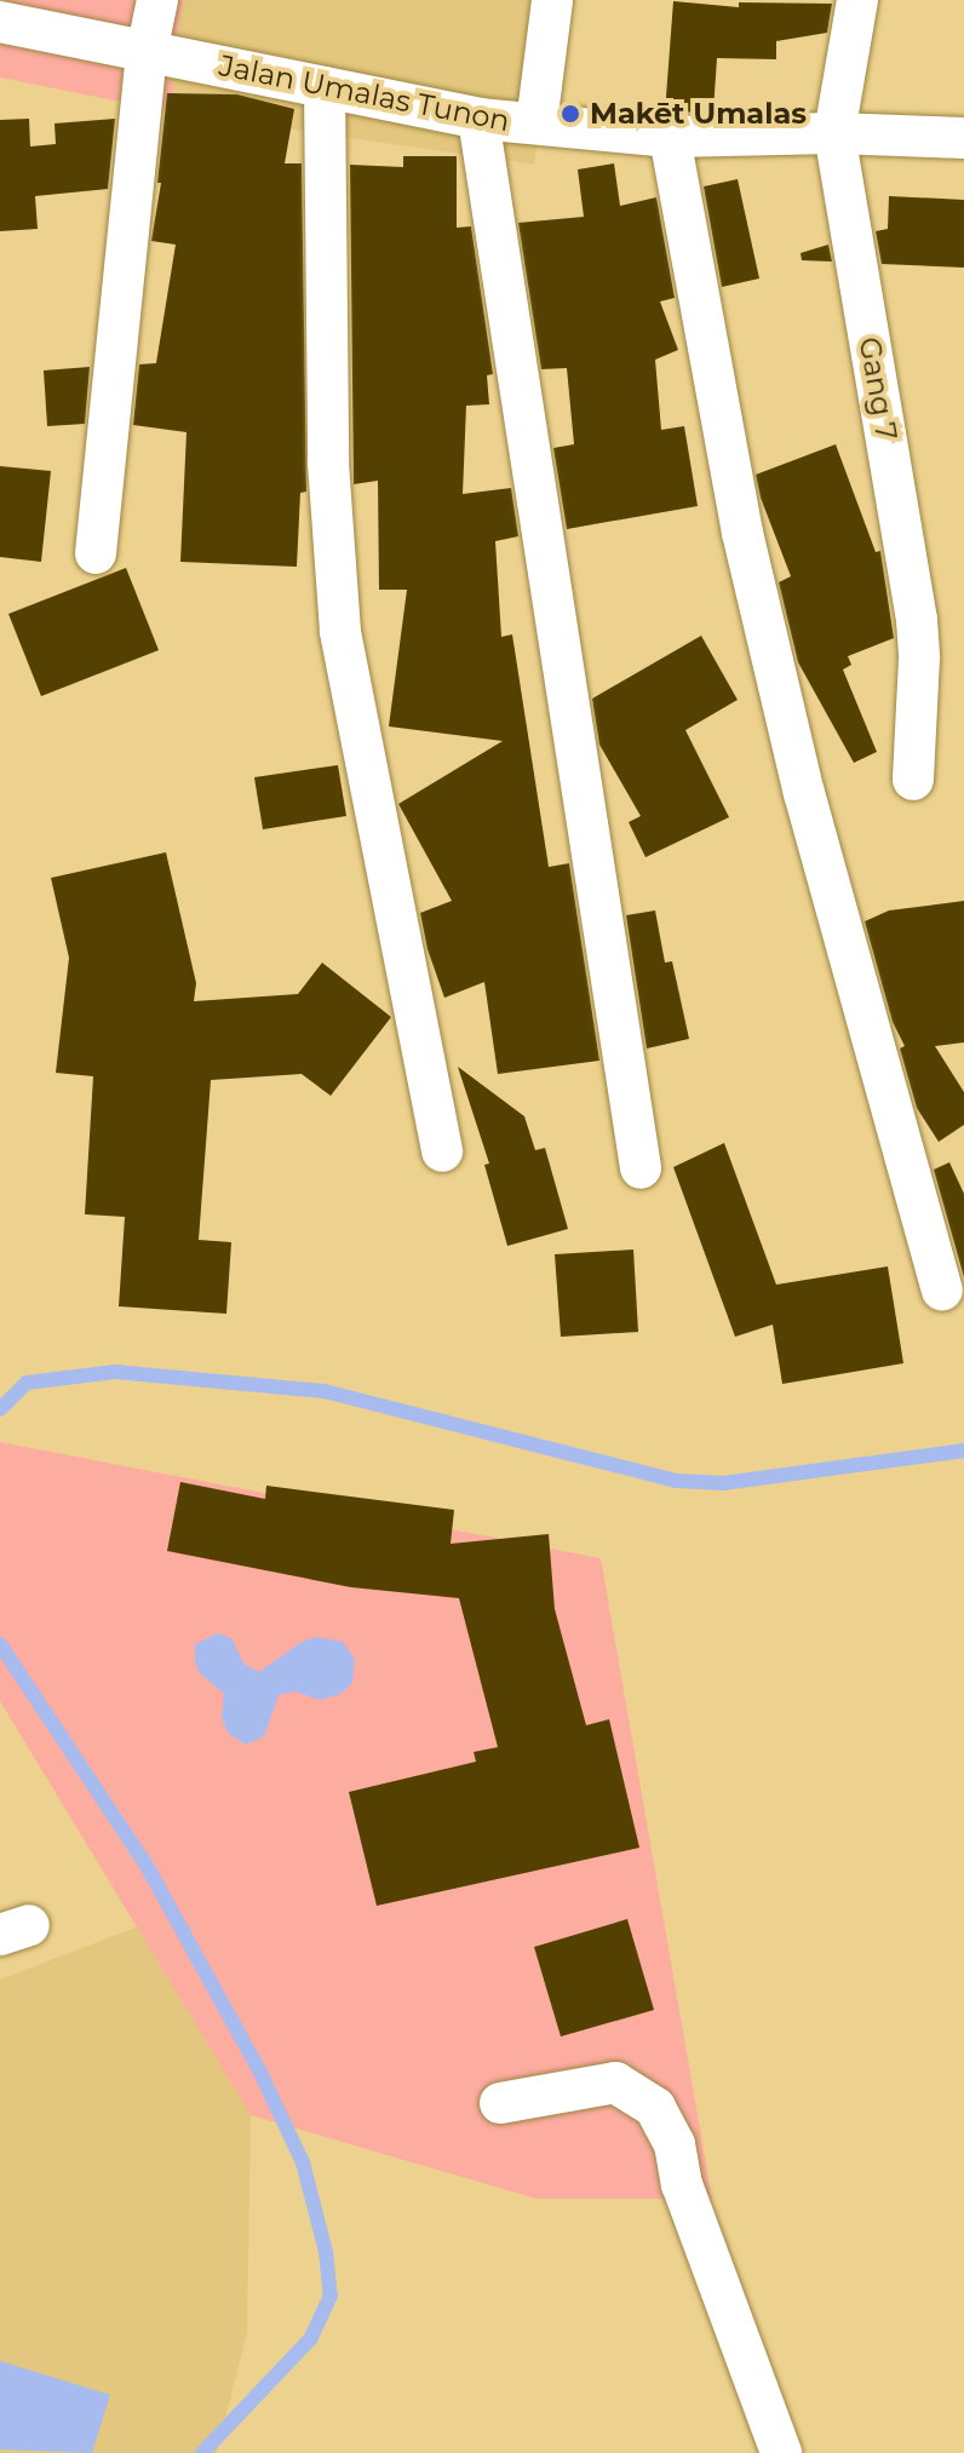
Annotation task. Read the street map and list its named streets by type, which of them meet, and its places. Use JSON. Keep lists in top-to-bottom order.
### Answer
{
  "streets": {
    "street": ["Jalan Umalas Tunon", "Gang 7"]
  },
  "crossings": [
    ["Jalan Umalas Tunon", "Gang 7"]
  ],
  "places": ["Makēt Umalas"]
}
